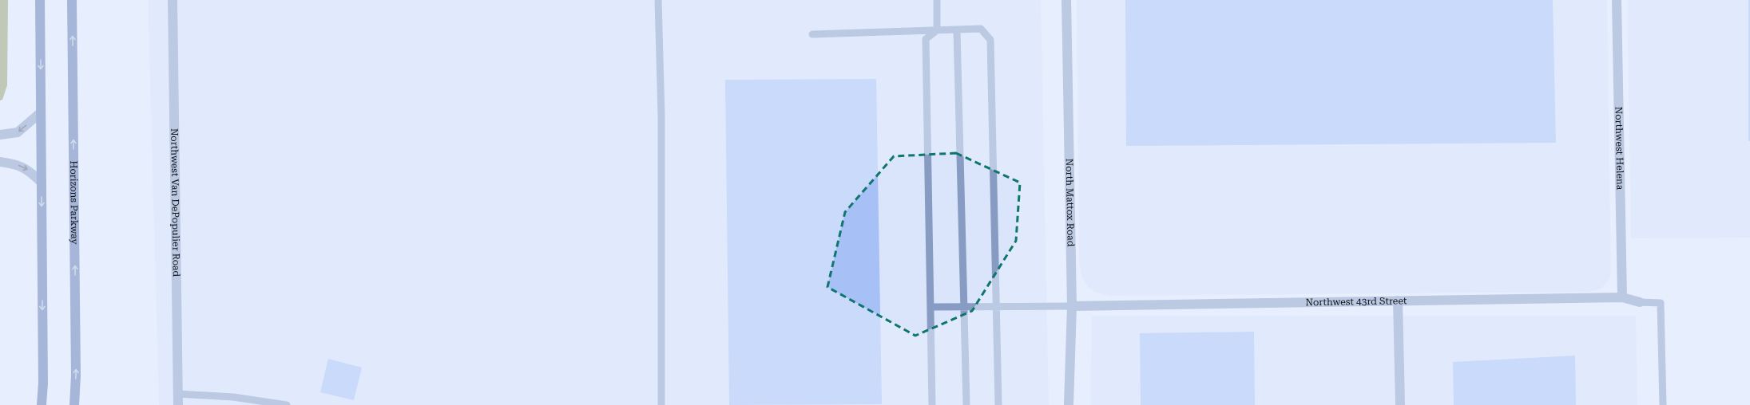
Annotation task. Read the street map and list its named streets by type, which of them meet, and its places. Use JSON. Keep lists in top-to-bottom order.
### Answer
{
  "streets": {
    "main road": ["Horizons Parkway"],
    "street": [
      "Northwest Helena",
      "Northwest Van DePopulier Road",
      "North Mattox Road",
      "Northwest 43rd Street"
    ]
  },
  "crossings": [
    ["Northwest Helena", "Northwest 43rd Street"],
    ["North Mattox Road", "Northwest 43rd Street"]
  ]
}
